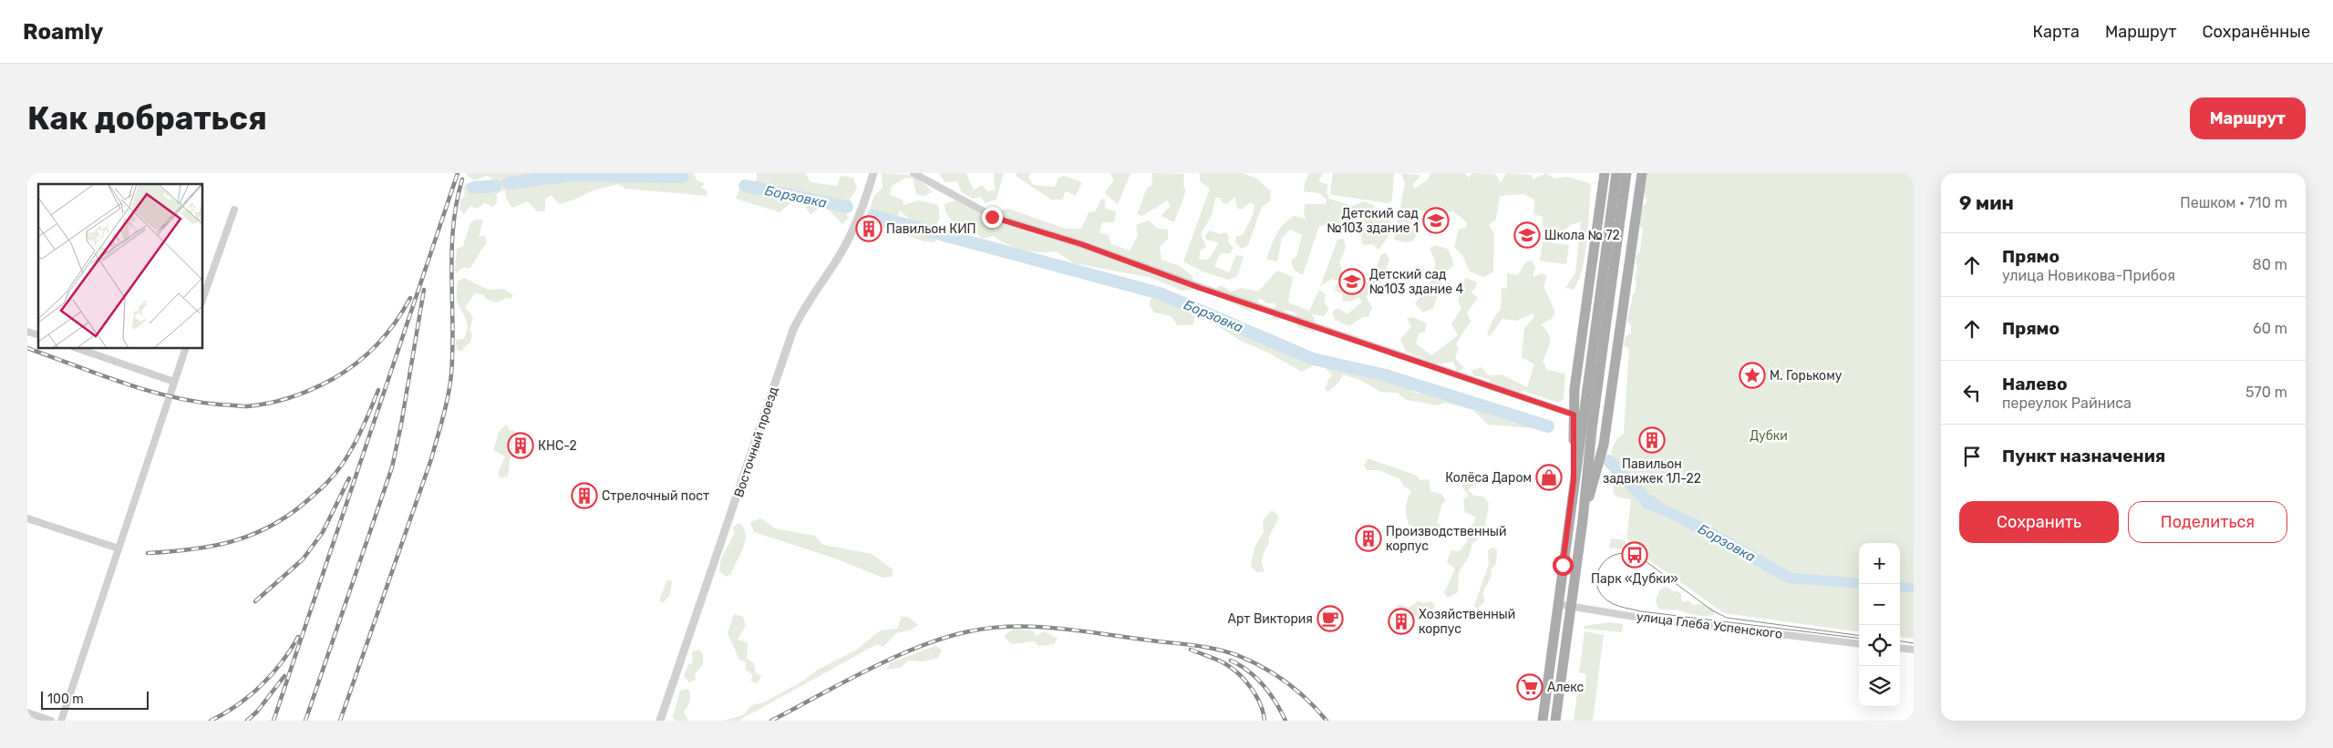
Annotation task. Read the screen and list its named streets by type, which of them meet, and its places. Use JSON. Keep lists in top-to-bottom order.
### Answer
{
  "streets": {
    "street": ["Восточный проезд", "улица Глеба Успенского"]
  },
  "water": ["Борзовка"],
  "parks": ["Дубки"],
  "places": {
    "school or university": ["Детский сад №103 здание 1", "Школа № 72", "Детский сад №103 здание 4"],
    "building": [
      "Павильон КИП",
      "Павильон задвижек 1Л-22",
      "КНС-2",
      "Стрелочный пост",
      "Производственный корпус",
      "Хозяйственный корпус"
    ],
    "place": ["М. Горькому"],
    "shop": ["Колёса Даром"],
    "bus stop": ["Парк «Дубки»"],
    "cafe": ["Арт Виктория"],
    "supermarket": ["Алекс"]
  },
  "scale_bar": "100 m",
  "page": {
    "header": "Roamly",
    "nav": ["Карта", "Маршрут", "Сохранённые"],
    "buttons": [
      "Маршрут",
      ["Сохранить", "Поделиться"]
    ],
    "title": "Как добраться",
    "heading": ["9 мин", "Пешком · 710 m"],
    "list": [
      ["Прямо", "улица Новикова-Прибоя", "80 m"],
      ["Прямо", "60 m"],
      ["Налево", "переулок Райниса", "570 m"],
      "Пункт назначения"
    ],
    "map_buttons": ["+", "−"],
    "scale": "100 m"
  }
}
